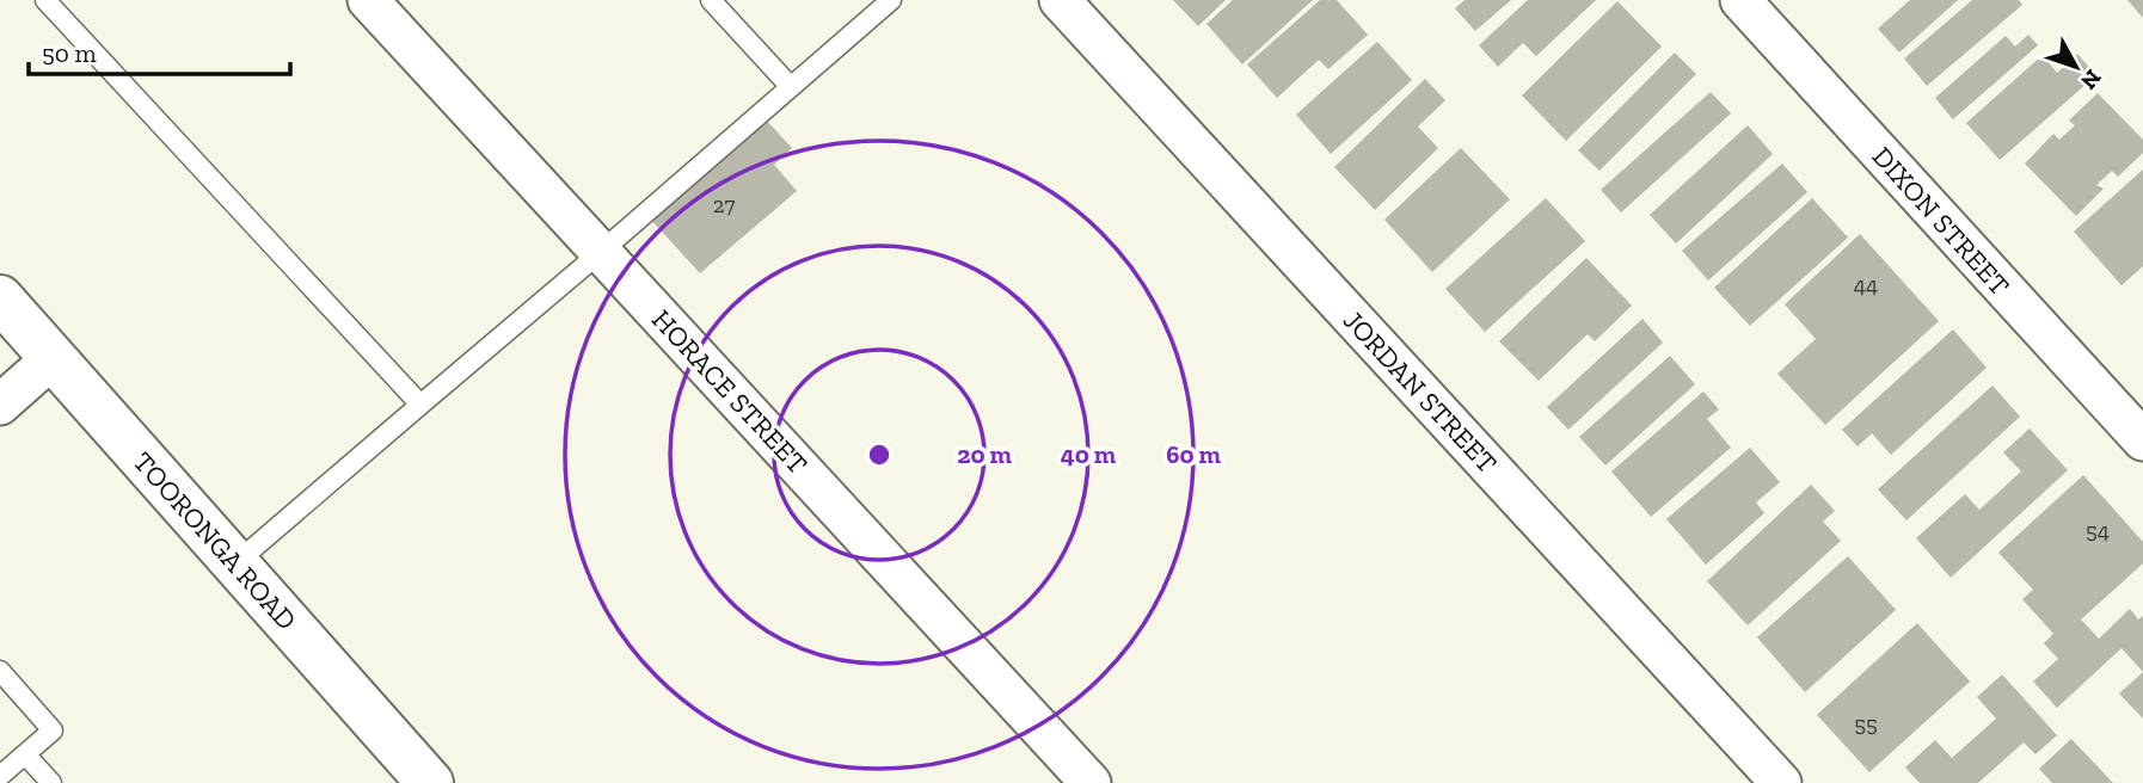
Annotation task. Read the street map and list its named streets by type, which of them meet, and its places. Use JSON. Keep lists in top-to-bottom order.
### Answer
{
  "streets": {
    "main road": ["TOORONGA ROAD"],
    "street": ["DIXON STREET", "HORACE STREET", "JORDAN STREET"]
  },
  "house_numbers": [
    "27",
    "44",
    "54",
    "55"
  ],
  "scale_bar": "50 m",
  "north": "bottom right",
  "rings": ["20 m", "40 m", "60 m"]
}
